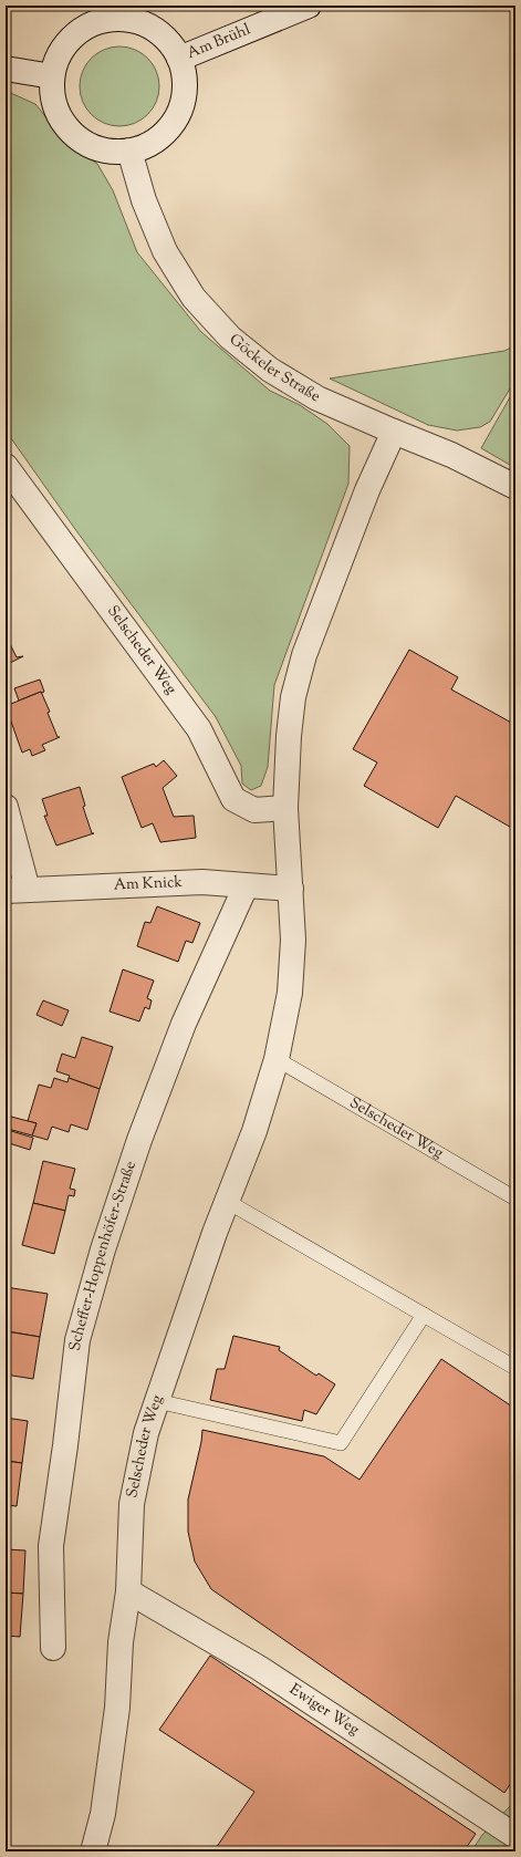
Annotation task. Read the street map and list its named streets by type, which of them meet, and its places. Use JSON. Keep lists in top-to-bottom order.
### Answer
{
  "streets": {
    "street": [
      "Am Brühl",
      "Göckeler Straße",
      "Selscheder Weg",
      "Am Knick",
      "Scheffer-Hoppenhöfer-Straße",
      "Ewiger Weg"
    ]
  },
  "crossings": [
    ["Am Brühl", "Göckeler Straße"],
    ["Göckeler Straße", "Selscheder Weg"],
    ["Selscheder Weg", "Am Knick"],
    ["Selscheder Weg", "Ewiger Weg"],
    ["Am Knick", "Scheffer-Hoppenhöfer-Straße"]
  ]
}
